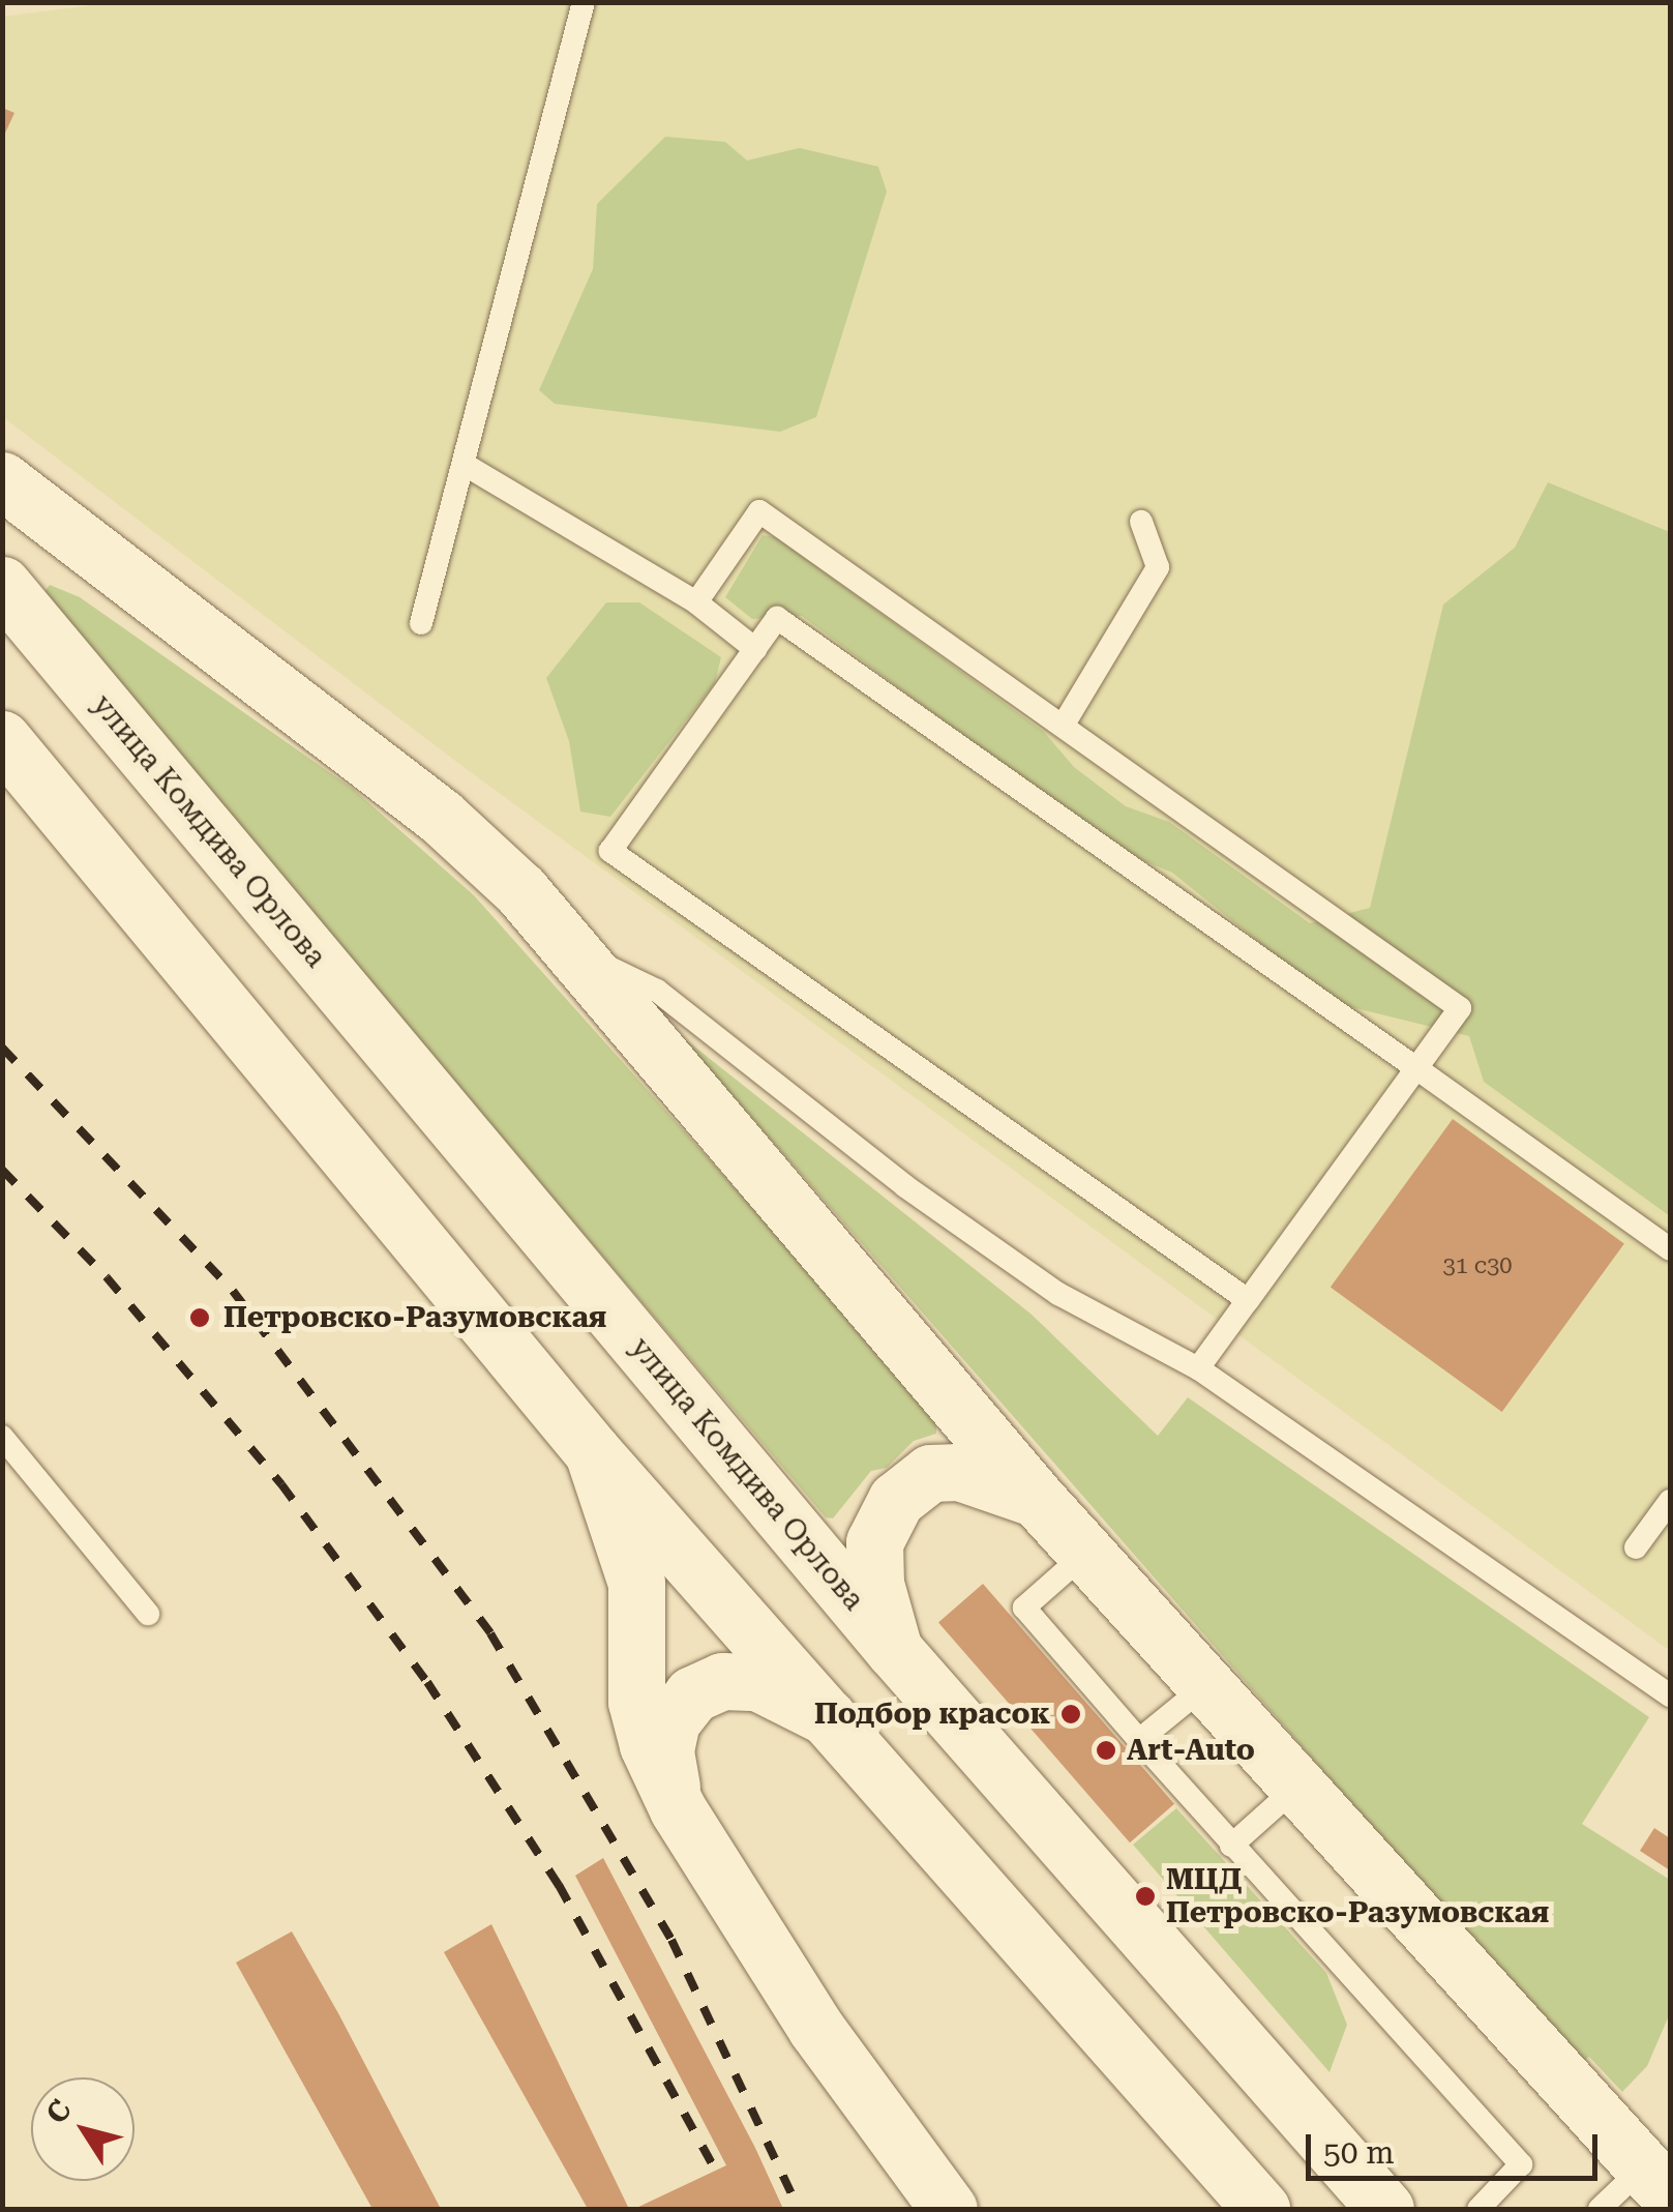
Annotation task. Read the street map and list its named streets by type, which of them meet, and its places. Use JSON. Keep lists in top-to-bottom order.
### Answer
{
  "streets": {
    "main road": ["улица Комдива Орлова"]
  },
  "places": [
    "Петровско-Разумовская",
    "Подбор красок",
    "Art-Auto",
    "МЦД Петровско-Разумовская"
  ],
  "house_numbers": ["31 с30"],
  "scale_bar": "50 m",
  "north": "top left"
}
